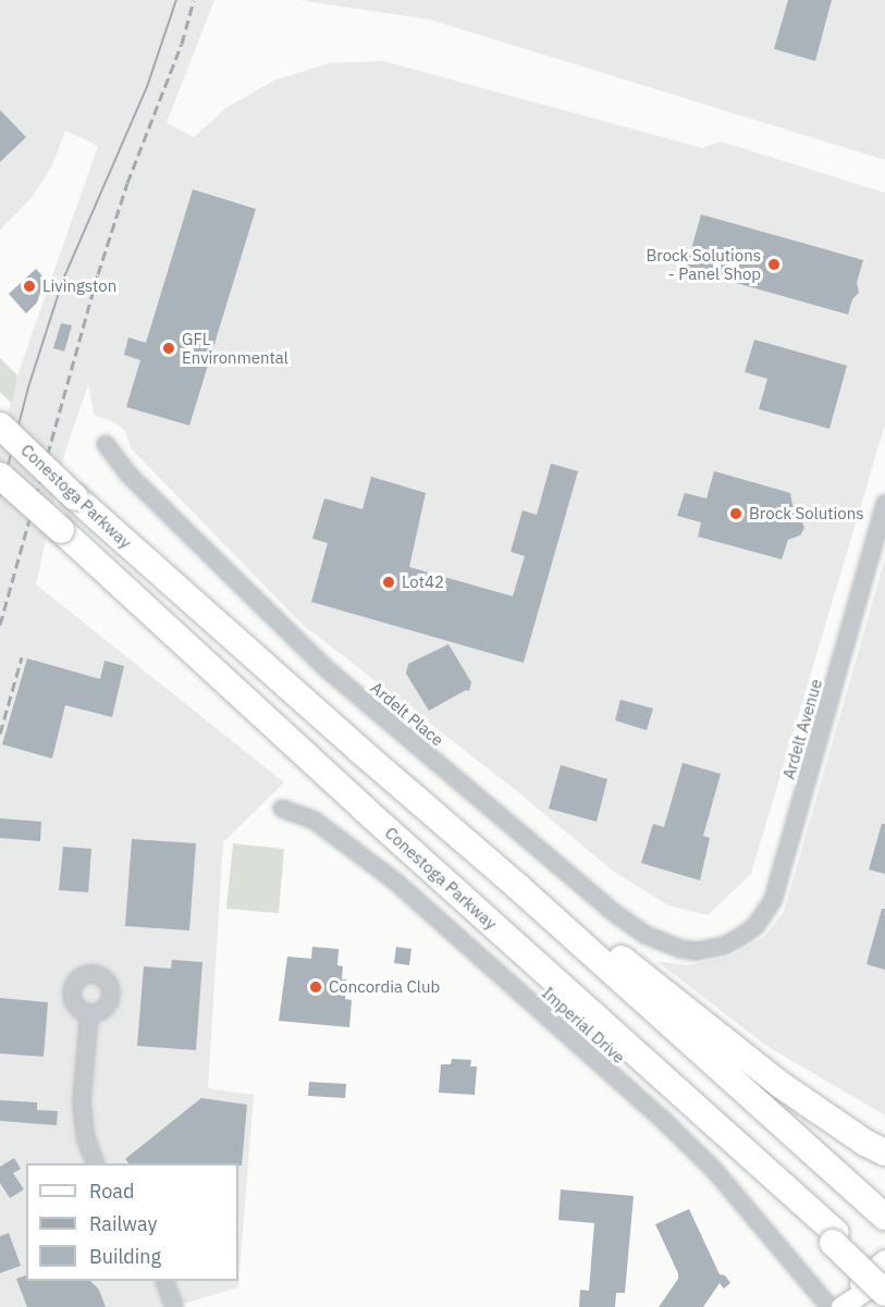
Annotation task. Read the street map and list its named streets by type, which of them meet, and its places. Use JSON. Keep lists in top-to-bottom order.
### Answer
{
  "streets": {
    "highway": ["Conestoga Parkway"],
    "street": ["Ardelt Place", "Ardelt Avenue", "Imperial Drive"]
  },
  "crossings": [
    ["Ardelt Place", "Ardelt Avenue"]
  ],
  "places": [
    "Brock Solutions - Panel Shop",
    "Livingston",
    "GFL Environmental",
    "Brock Solutions",
    "Lot42",
    "Concordia Club"
  ],
  "legend": ["Road", "Railway", "Building"]
}
